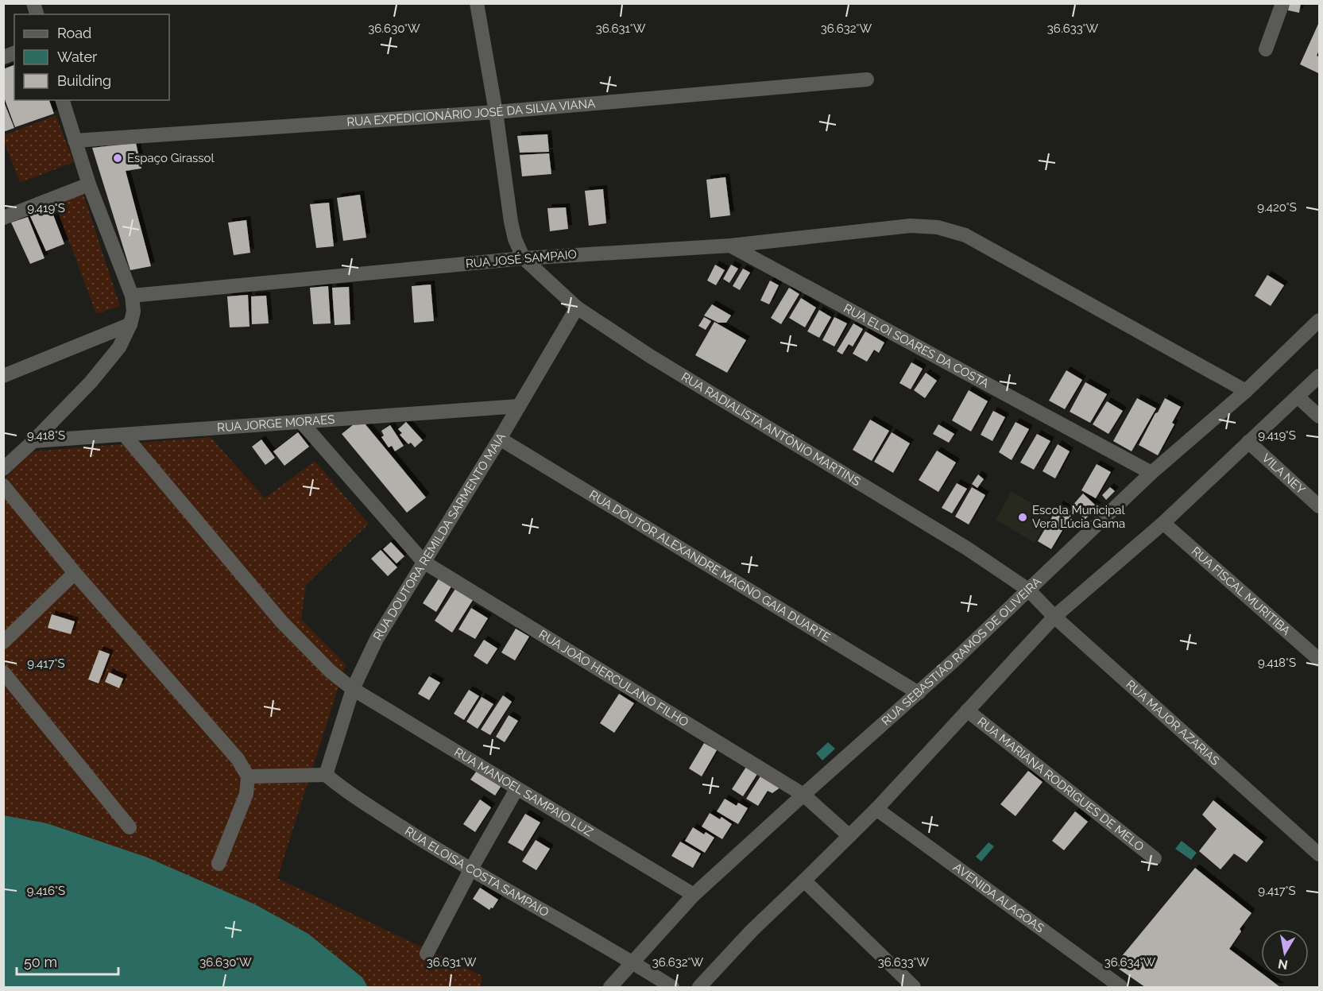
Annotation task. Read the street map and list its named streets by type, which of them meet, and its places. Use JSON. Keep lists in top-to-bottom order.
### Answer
{
  "streets": {
    "street": [
      "RUA EXPEDICIONÁRIO JOSÉ DA SILVA VIANA",
      "RUA JOSÉ SAMPAIO",
      "RUA ELOI SOARES DA COSTA",
      "RUA JORGE MORAES",
      "RUA RADIALISTA ANTÔNIO MARTINS",
      "VILA NEY",
      "RUA DOUTORA REMILDA SARMENTO MAIA",
      "RUA DOUTOR ALEXANDRE MAGNO GAIA DUARTE",
      "RUA FISCAL MURITIBA",
      "RUA SEBASTIÃO RAMOS DE OLIVEIRA",
      "RUA JOÃO HERCULANO FILHO",
      "RUA MAJOR AZARIAS",
      "RUA MARIANA RODRIGUES DE MELO",
      "RUA MANOEL SAMPAIO LUZ",
      "RUA ELOISA COSTA SAMPAIO",
      "AVENIDA ALAGOAS"
    ]
  },
  "crossings": [
    ["RUA JOSÉ SAMPAIO", "RUA ELOI SOARES DA COSTA"],
    ["RUA JOSÉ SAMPAIO", "RUA RADIALISTA ANTÔNIO MARTINS"],
    ["RUA JOSÉ SAMPAIO", "RUA SEBASTIÃO RAMOS DE OLIVEIRA"],
    ["RUA ELOI SOARES DA COSTA", "RUA SEBASTIÃO RAMOS DE OLIVEIRA"],
    ["RUA JORGE MORAES", "RUA DOUTORA REMILDA SARMENTO MAIA"],
    ["RUA JORGE MORAES", "RUA JOÃO HERCULANO FILHO"],
    ["RUA JORGE MORAES", "RUA MANOEL SAMPAIO LUZ"],
    ["RUA RADIALISTA ANTÔNIO MARTINS", "RUA DOUTORA REMILDA SARMENTO MAIA"],
    ["RUA RADIALISTA ANTÔNIO MARTINS", "RUA SEBASTIÃO RAMOS DE OLIVEIRA"],
    ["RUA RADIALISTA ANTÔNIO MARTINS", "RUA MAJOR AZARIAS"],
    ["RUA DOUTORA REMILDA SARMENTO MAIA", "RUA DOUTOR ALEXANDRE MAGNO GAIA DUARTE"],
    ["RUA DOUTORA REMILDA SARMENTO MAIA", "RUA JOÃO HERCULANO FILHO"],
    ["RUA DOUTORA REMILDA SARMENTO MAIA", "RUA MANOEL SAMPAIO LUZ"],
    ["RUA DOUTORA REMILDA SARMENTO MAIA", "RUA ELOISA COSTA SAMPAIO"],
    ["RUA DOUTOR ALEXANDRE MAGNO GAIA DUARTE", "RUA SEBASTIÃO RAMOS DE OLIVEIRA"],
    ["RUA SEBASTIÃO RAMOS DE OLIVEIRA", "RUA JOÃO HERCULANO FILHO"],
    ["RUA SEBASTIÃO RAMOS DE OLIVEIRA", "RUA MAJOR AZARIAS"],
    ["RUA SEBASTIÃO RAMOS DE OLIVEIRA", "RUA MANOEL SAMPAIO LUZ"],
    ["RUA SEBASTIÃO RAMOS DE OLIVEIRA", "RUA ELOISA COSTA SAMPAIO"]
  ],
  "places": ["Espaço Girassol", "Escola Municipal Vera Lúcia Gama"],
  "legend": ["Road", "Water", "Building"],
  "scale_bar": "50 m",
  "north": "bottom",
  "coordinates": [
    "36.630°W",
    "36.631°W",
    "36.632°W",
    "36.633°W",
    "9.420°S",
    "9.419°S",
    "9.418°S",
    "9.417°S",
    "9.416°S",
    "36.634°W"
  ]
}
